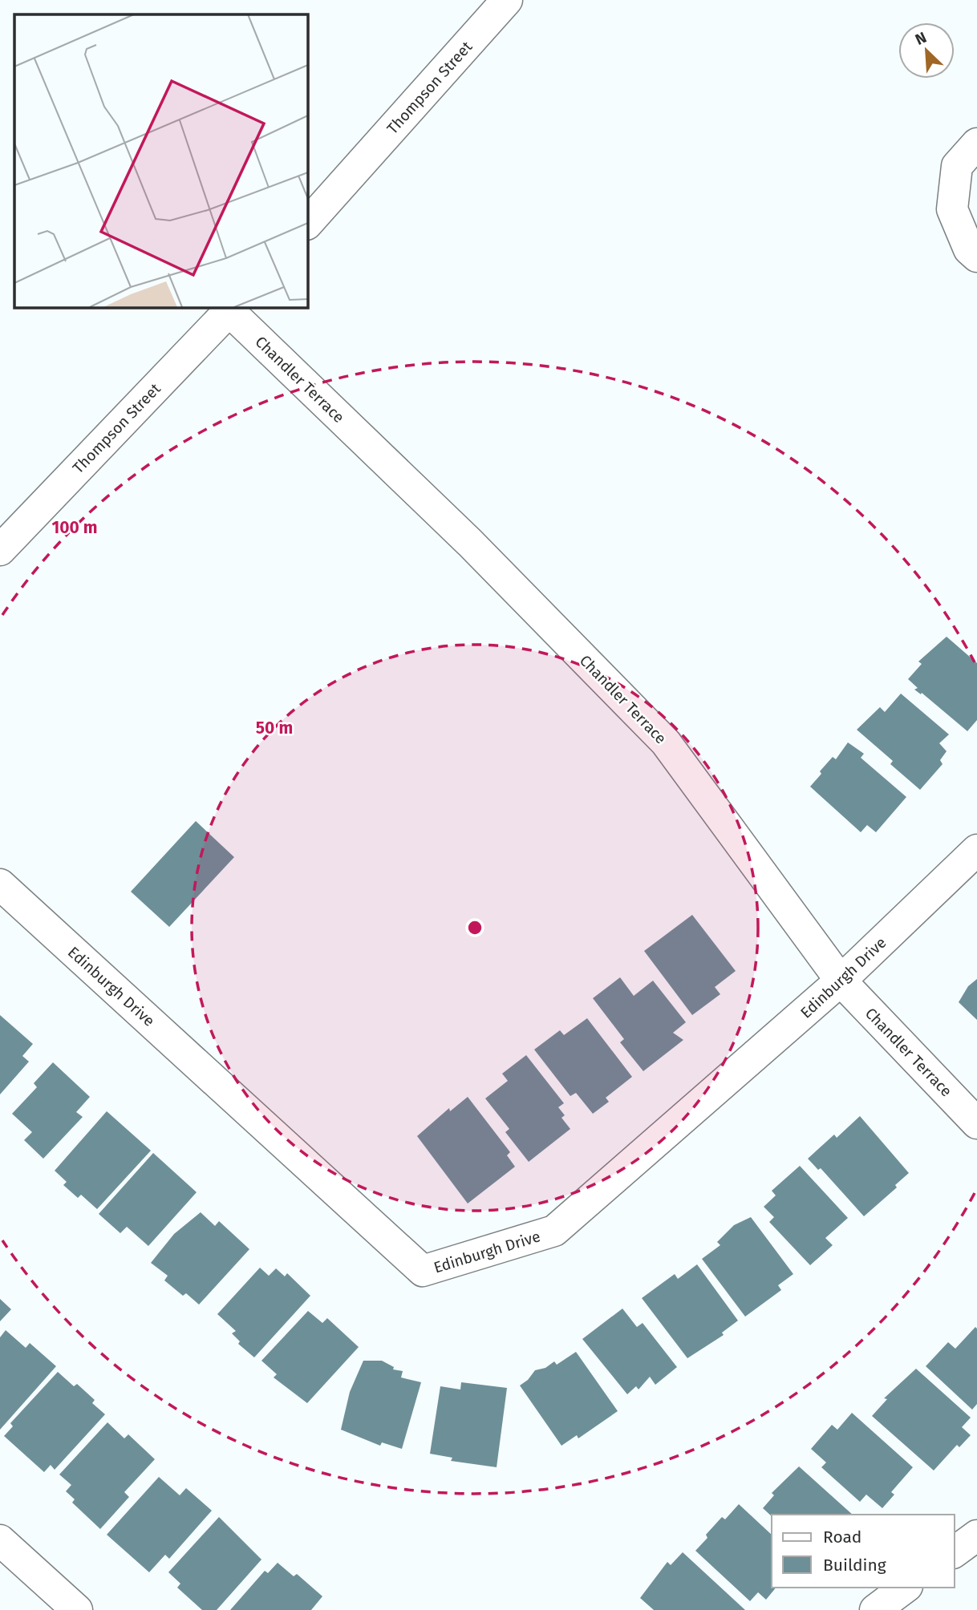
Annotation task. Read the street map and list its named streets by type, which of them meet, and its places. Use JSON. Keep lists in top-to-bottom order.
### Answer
{
  "streets": {
    "street": ["Thompson Street", "Chandler Terrace", "Edinburgh Drive"]
  },
  "crossings": [
    ["Thompson Street", "Chandler Terrace"],
    ["Chandler Terrace", "Edinburgh Drive"]
  ],
  "legend": ["Road", "Building"],
  "north": "top left",
  "rings": ["100 m", "50 m"]
}
